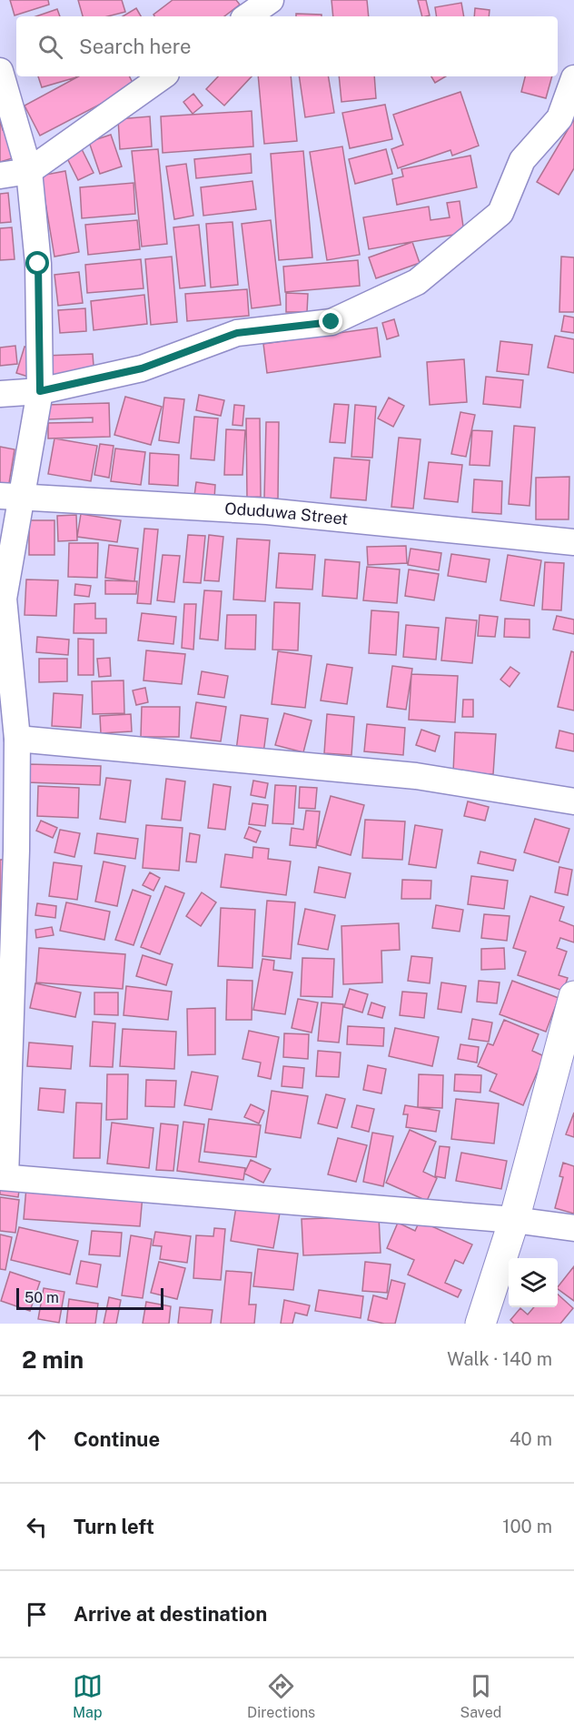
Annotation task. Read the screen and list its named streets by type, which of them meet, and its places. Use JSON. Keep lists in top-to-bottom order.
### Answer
{
  "streets": {
    "street": ["Oduduwa Street"]
  },
  "scale_bar": "50 m",
  "page": {
    "search": "Search here",
    "scale": "50 m",
    "heading": ["2 min", "Walk · 140 m"],
    "list": [
      ["Continue", "40 m"],
      ["Turn left", "100 m"],
      "Arrive at destination"
    ],
    "nav": ["Map", "Directions", "Saved"]
  }
}
